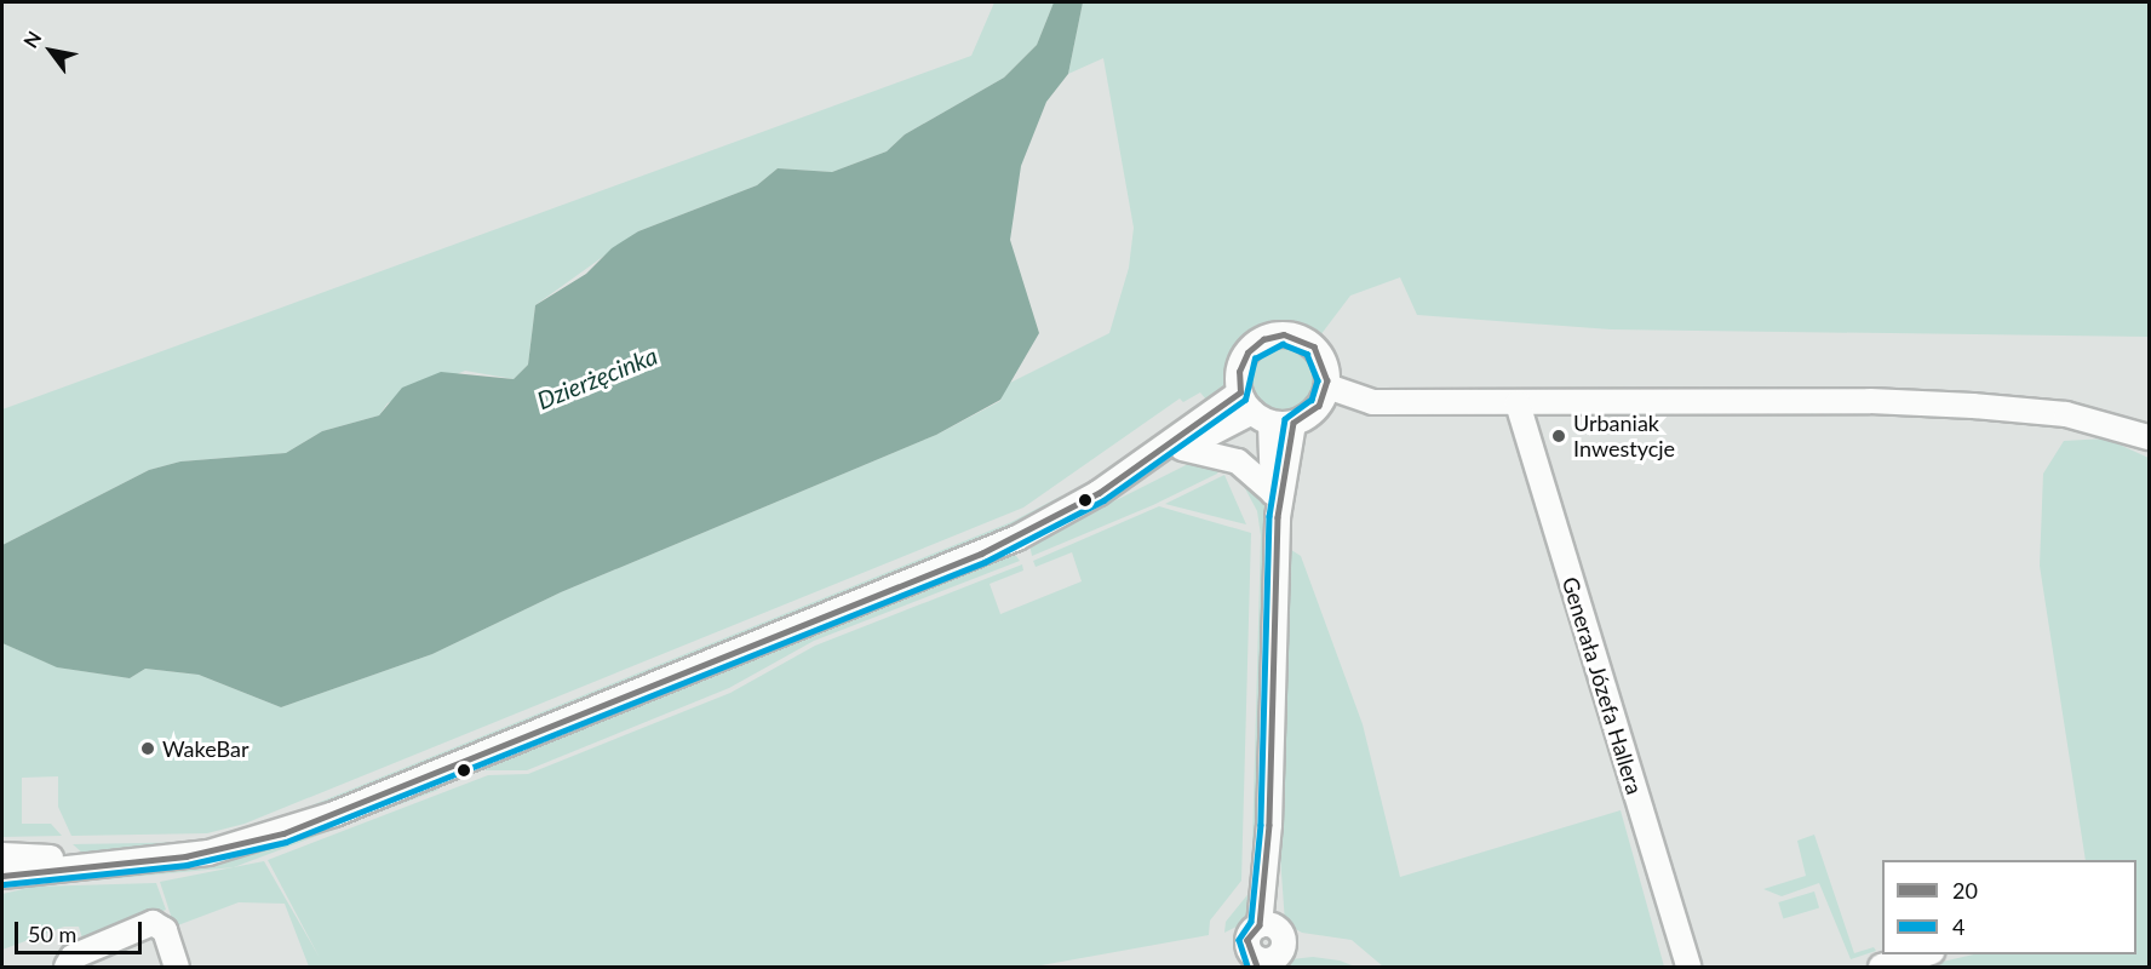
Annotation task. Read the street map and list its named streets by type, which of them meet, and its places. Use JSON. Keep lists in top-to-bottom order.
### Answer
{
  "streets": {
    "street": ["Generała Józefa Hallera"]
  },
  "water": ["Dzierżęcinka"],
  "places": ["Urbaniak Inwestycje", "WakeBar"],
  "lines": ["transit line 20", "transit line 4"],
  "legend": ["20", "4"],
  "scale_bar": "50 m",
  "north": "top left"
}
